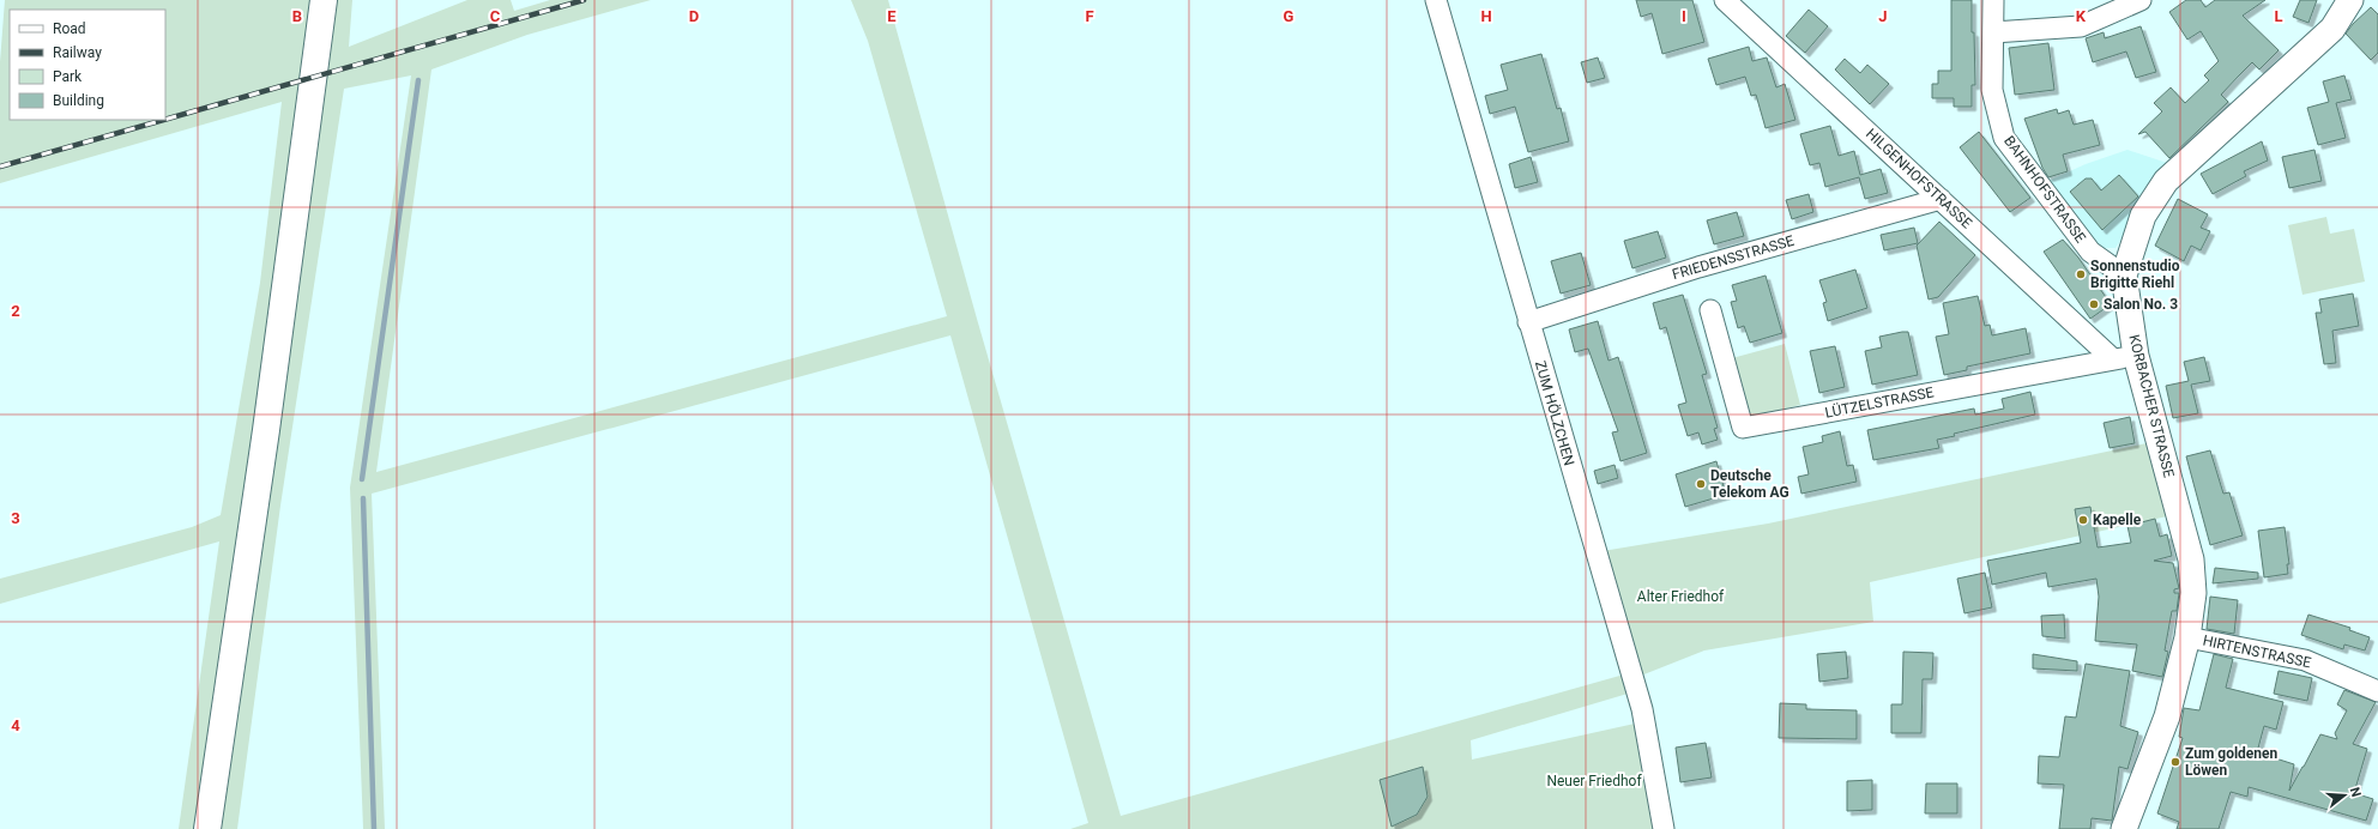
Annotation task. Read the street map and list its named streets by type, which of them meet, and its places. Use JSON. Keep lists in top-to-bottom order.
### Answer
{
  "streets": {
    "street": [
      "HILGENHOFSTRASSE",
      "BAHNHOFSTRASSE",
      "FRIEDENSSTRASSE",
      "LÜTZELSTRASSE",
      "KORBACHER STRASSE",
      "ZUM HÖLZCHEN",
      "HIRTENSTRASSE"
    ]
  },
  "crossings": [
    ["HILGENHOFSTRASSE", "FRIEDENSSTRASSE"],
    ["HILGENHOFSTRASSE", "LÜTZELSTRASSE"],
    ["HILGENHOFSTRASSE", "KORBACHER STRASSE"],
    ["BAHNHOFSTRASSE", "KORBACHER STRASSE"],
    ["FRIEDENSSTRASSE", "ZUM HÖLZCHEN"],
    ["LÜTZELSTRASSE", "KORBACHER STRASSE"],
    ["KORBACHER STRASSE", "HIRTENSTRASSE"]
  ],
  "parks": ["Alter Friedhof", "Neuer Friedhof"],
  "places": [
    "Sonnenstudio Brigitte Riehl",
    "Salon No. 3",
    "Deutsche Telekom AG",
    "Kapelle",
    "Zum goldenen Löwen"
  ],
  "legend": [
    "Road",
    "Railway",
    "Park",
    "Building"
  ],
  "north": "right",
  "grid": {
    "columns": [
      "B",
      "C",
      "D",
      "E",
      "F",
      "G",
      "H",
      "I",
      "J",
      "K",
      "L"
    ],
    "rows": ["2", "3", "4"]
  }
}
